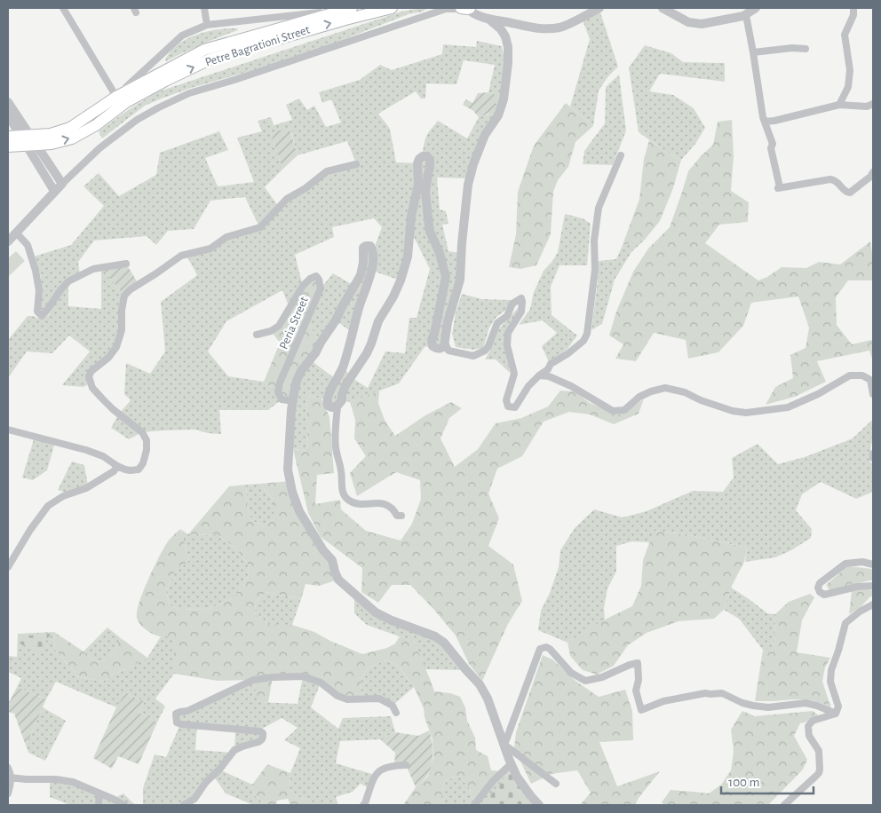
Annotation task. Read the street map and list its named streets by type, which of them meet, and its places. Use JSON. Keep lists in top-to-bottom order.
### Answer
{
  "streets": {
    "main road": ["Petre Bagrationi Street"],
    "street": ["Peria Street"]
  },
  "scale_bar": "100 m"
}
